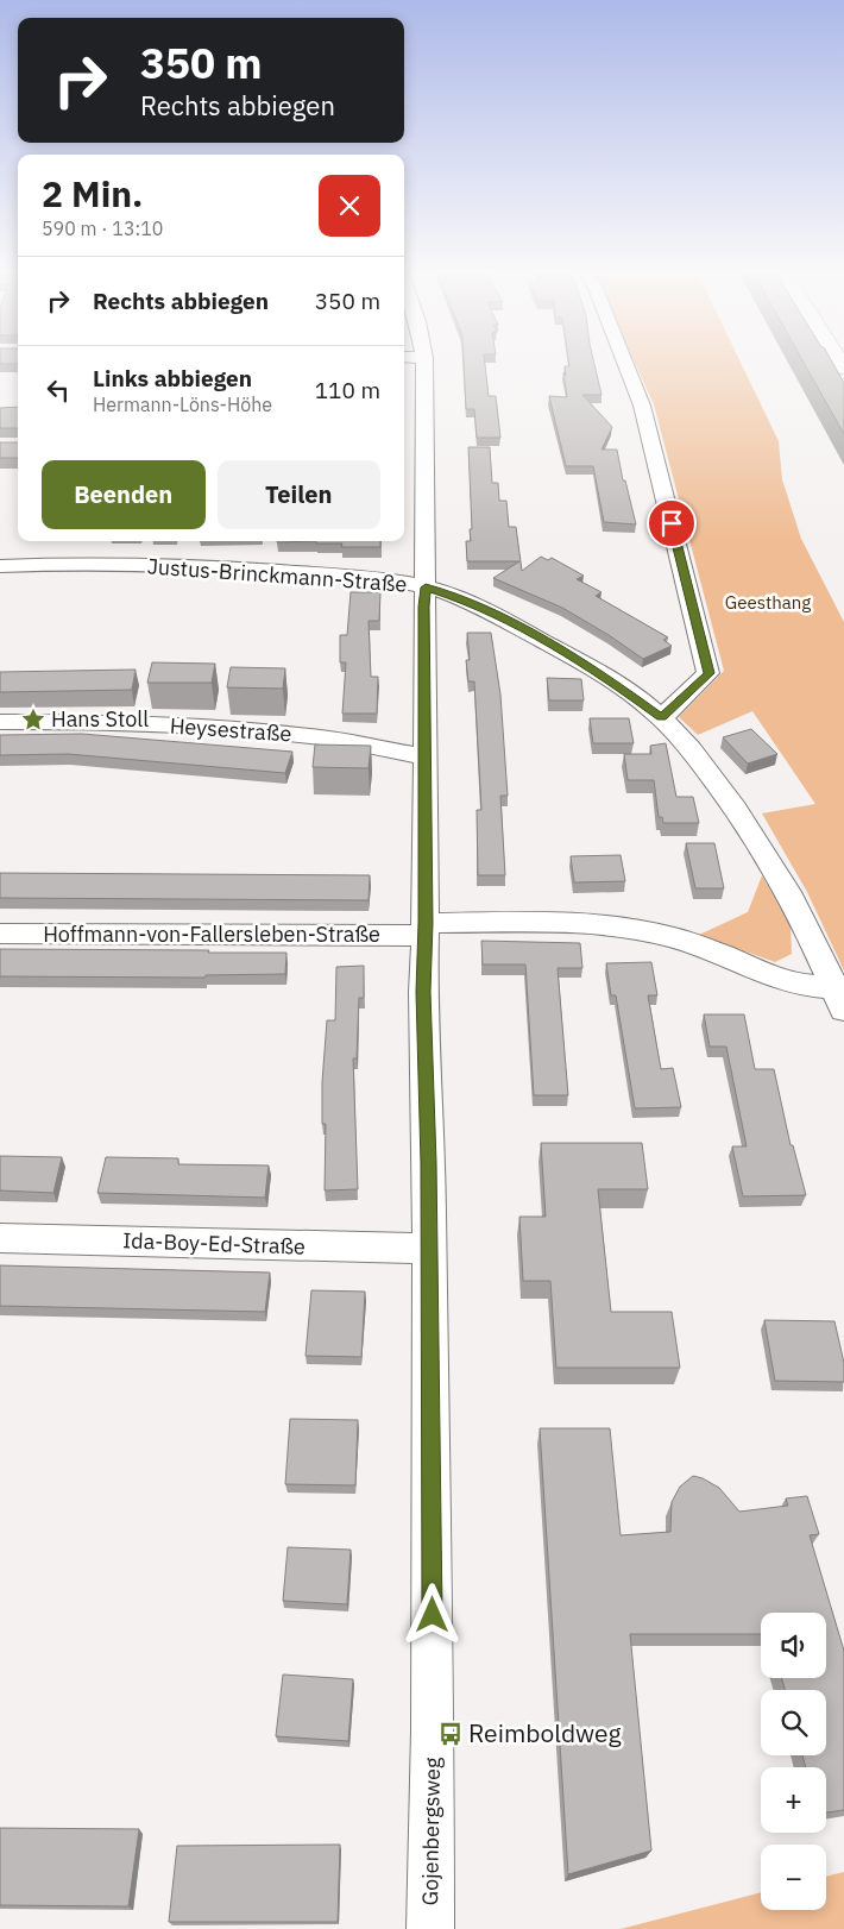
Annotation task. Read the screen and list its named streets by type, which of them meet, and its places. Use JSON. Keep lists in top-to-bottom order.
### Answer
{
  "streets": {
    "street": [
      "Justus-Brinckmann-Straße",
      "Heysestraße",
      "Hoffmann-von-Fallersleben-Straße",
      "Ida-Boy-Ed-Straße",
      "Gojenbergsweg"
    ]
  },
  "crossings": [
    ["Justus-Brinckmann-Straße", "Hoffmann-von-Fallersleben-Straße"],
    ["Justus-Brinckmann-Straße", "Gojenbergsweg"],
    ["Heysestraße", "Gojenbergsweg"],
    ["Hoffmann-von-Fallersleben-Straße", "Gojenbergsweg"],
    ["Ida-Boy-Ed-Straße", "Gojenbergsweg"]
  ],
  "parks": ["Geesthang"],
  "places": {
    "place": ["Hans Stoll"],
    "bus stop": ["Reimboldweg"]
  },
  "page": {
    "turn": ["350 m", "Rechts abbiegen"],
    "heading": ["2 Min.", "590 m · 13:10"],
    "list": [
      {
        "name": "Rechts abbiegen",
        "value": "350 m"
      },
      {
        "name": "Links abbiegen",
        "note": "Hermann-Löns-Höhe",
        "value": "110 m"
      }
    ],
    "buttons": ["Beenden", "Teilen"],
    "map_buttons": ["+", "−"]
  }
}
